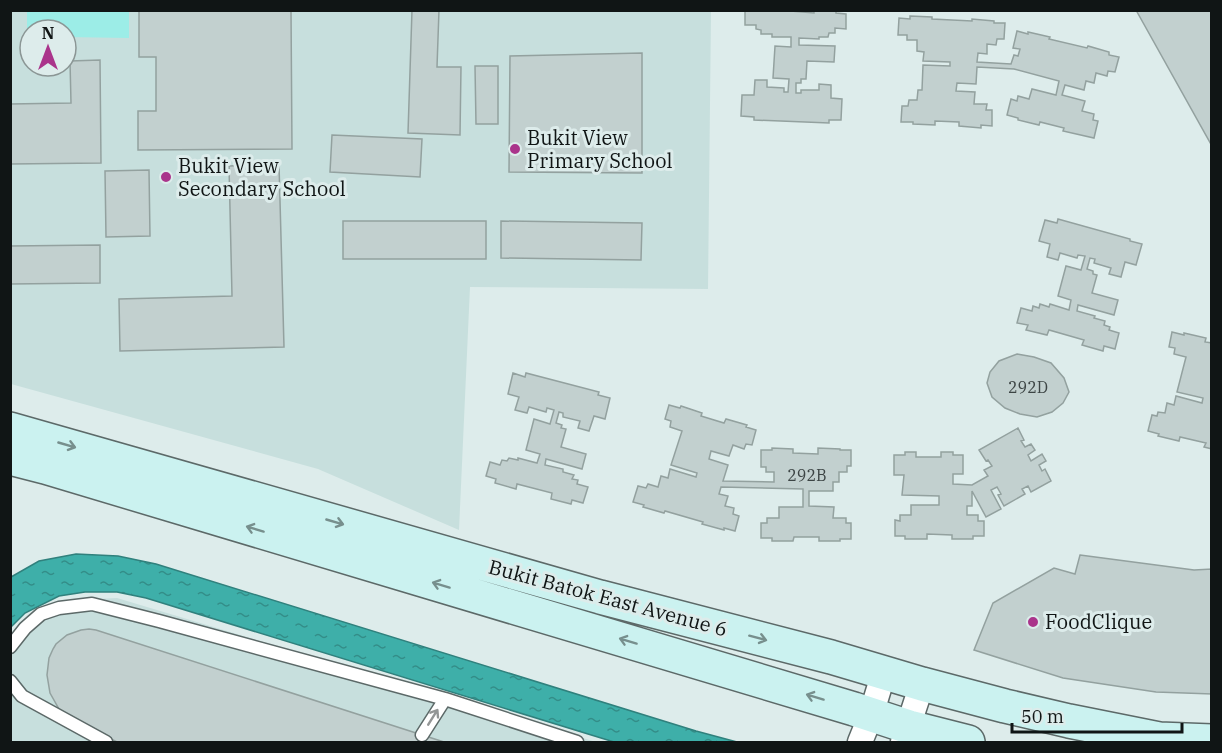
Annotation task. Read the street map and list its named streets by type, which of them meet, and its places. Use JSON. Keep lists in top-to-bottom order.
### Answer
{
  "streets": {
    "main road": ["Bukit Batok East Avenue 6"]
  },
  "places": ["Bukit View Primary School", "Bukit View Secondary School", "FoodClique"],
  "house_numbers": ["292D", "292B"],
  "scale_bar": "50 m",
  "north": "top"
}
